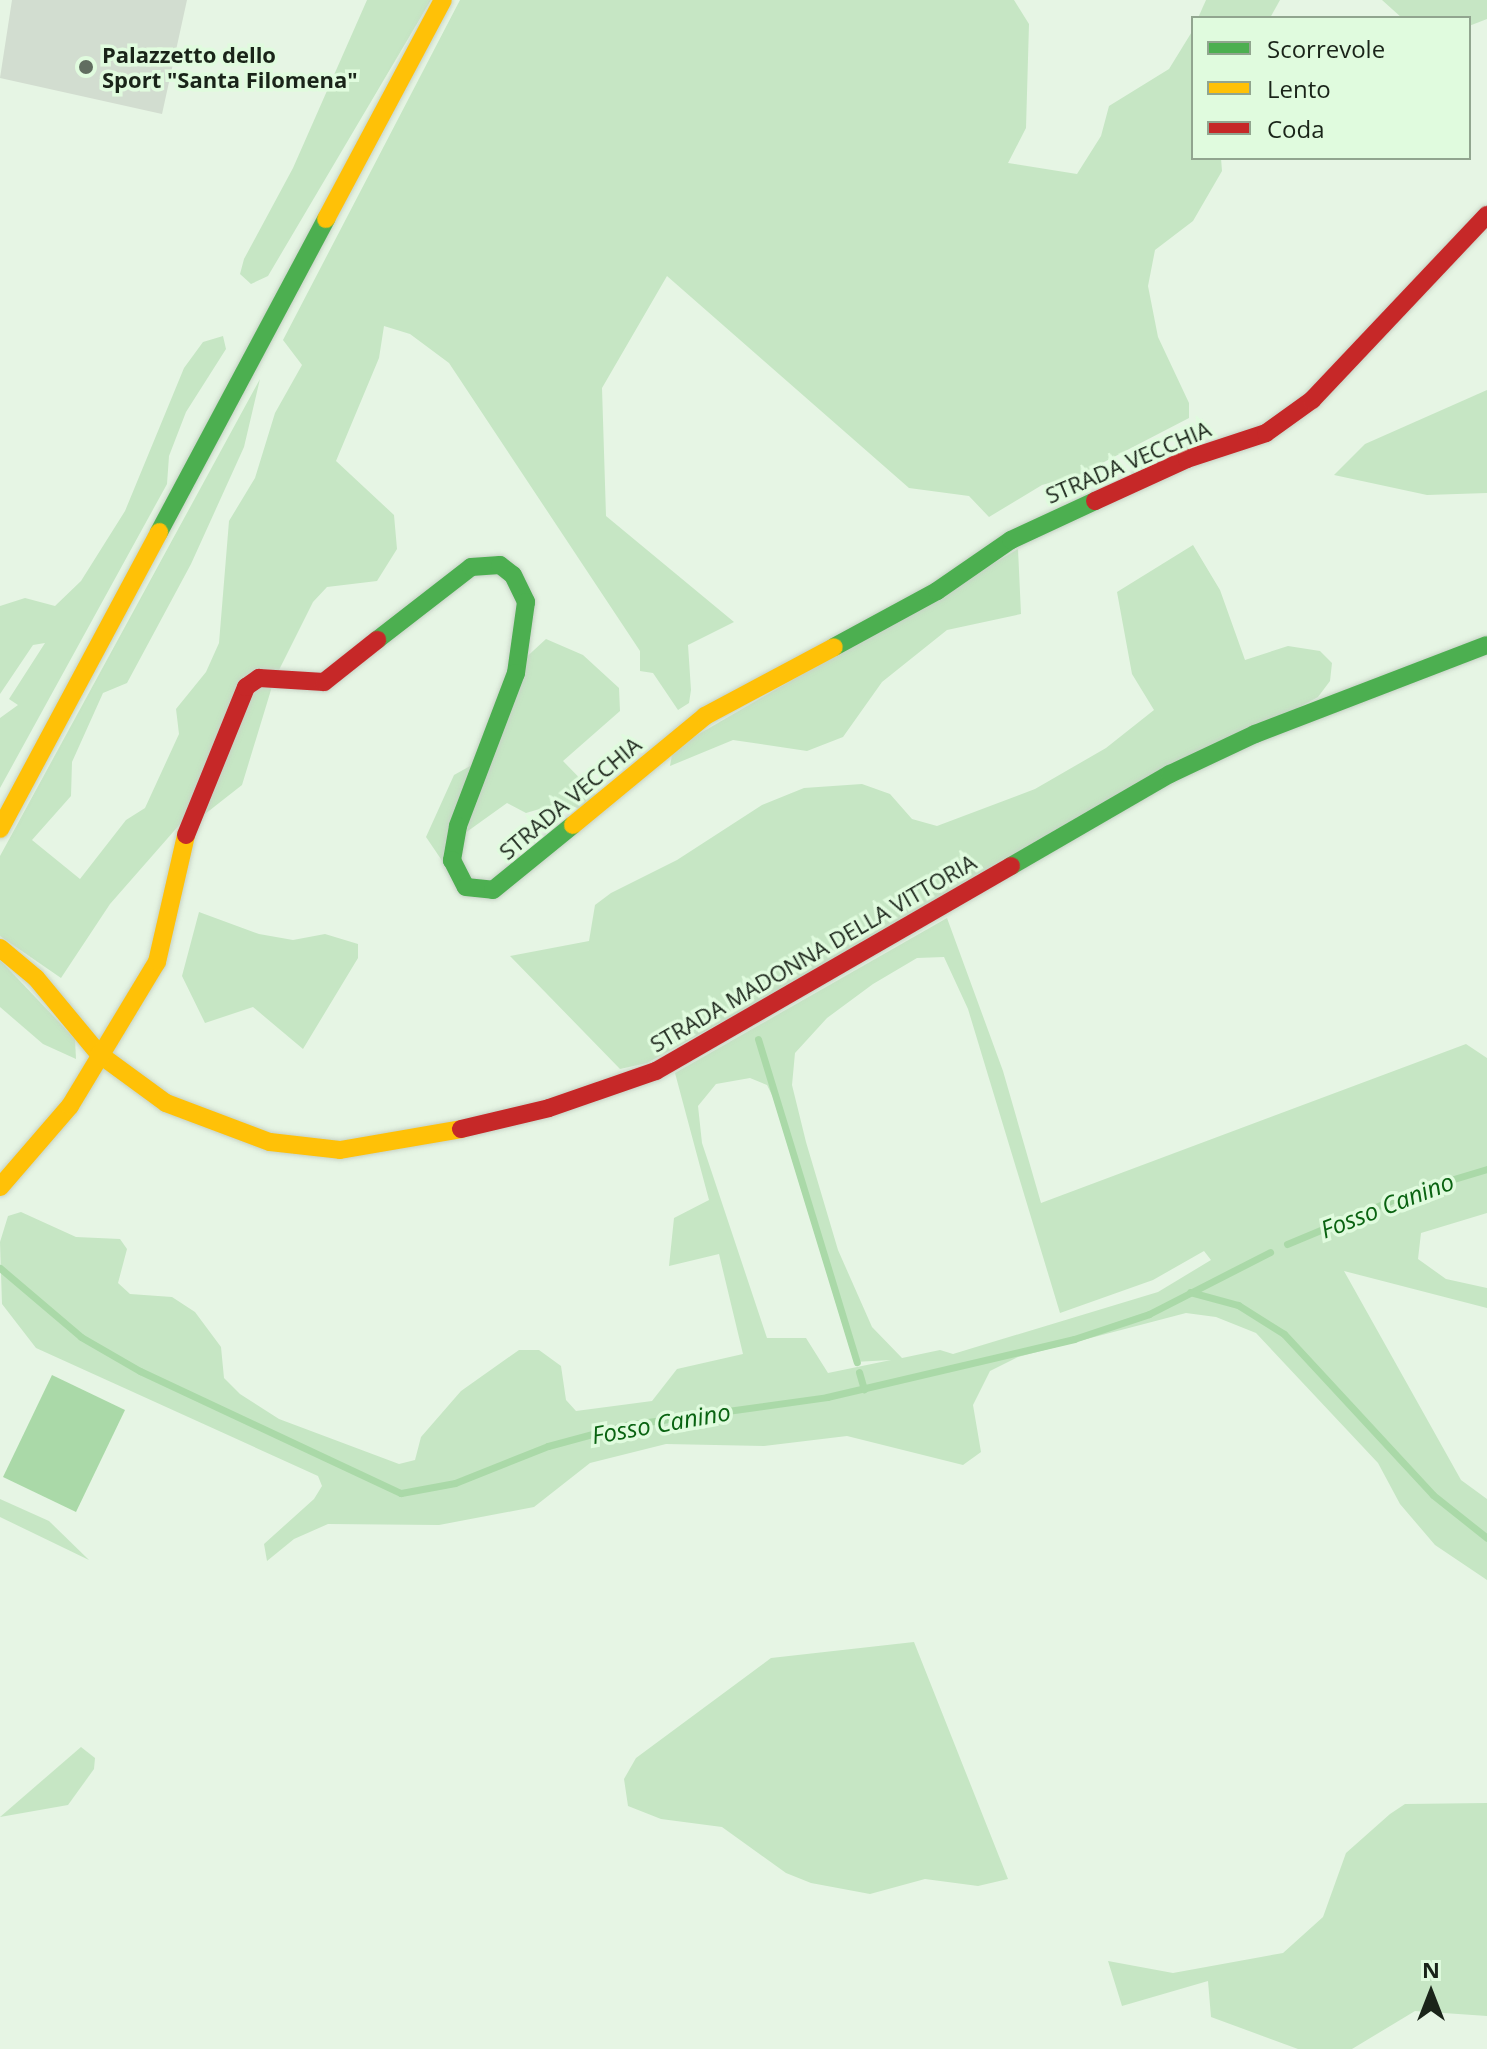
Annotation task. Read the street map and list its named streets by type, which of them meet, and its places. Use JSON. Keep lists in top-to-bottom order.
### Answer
{
  "streets": {
    "main road": ["STRADA VECCHIA", "STRADA MADONNA DELLA VITTORIA"]
  },
  "crossings": [
    ["STRADA VECCHIA", "STRADA MADONNA DELLA VITTORIA"]
  ],
  "water": ["Fosso Canino"],
  "places": ["Palazzetto dello Sport \"Santa Filomena\""],
  "legend": ["Scorrevole", "Lento", "Coda"],
  "north": "top"
}
